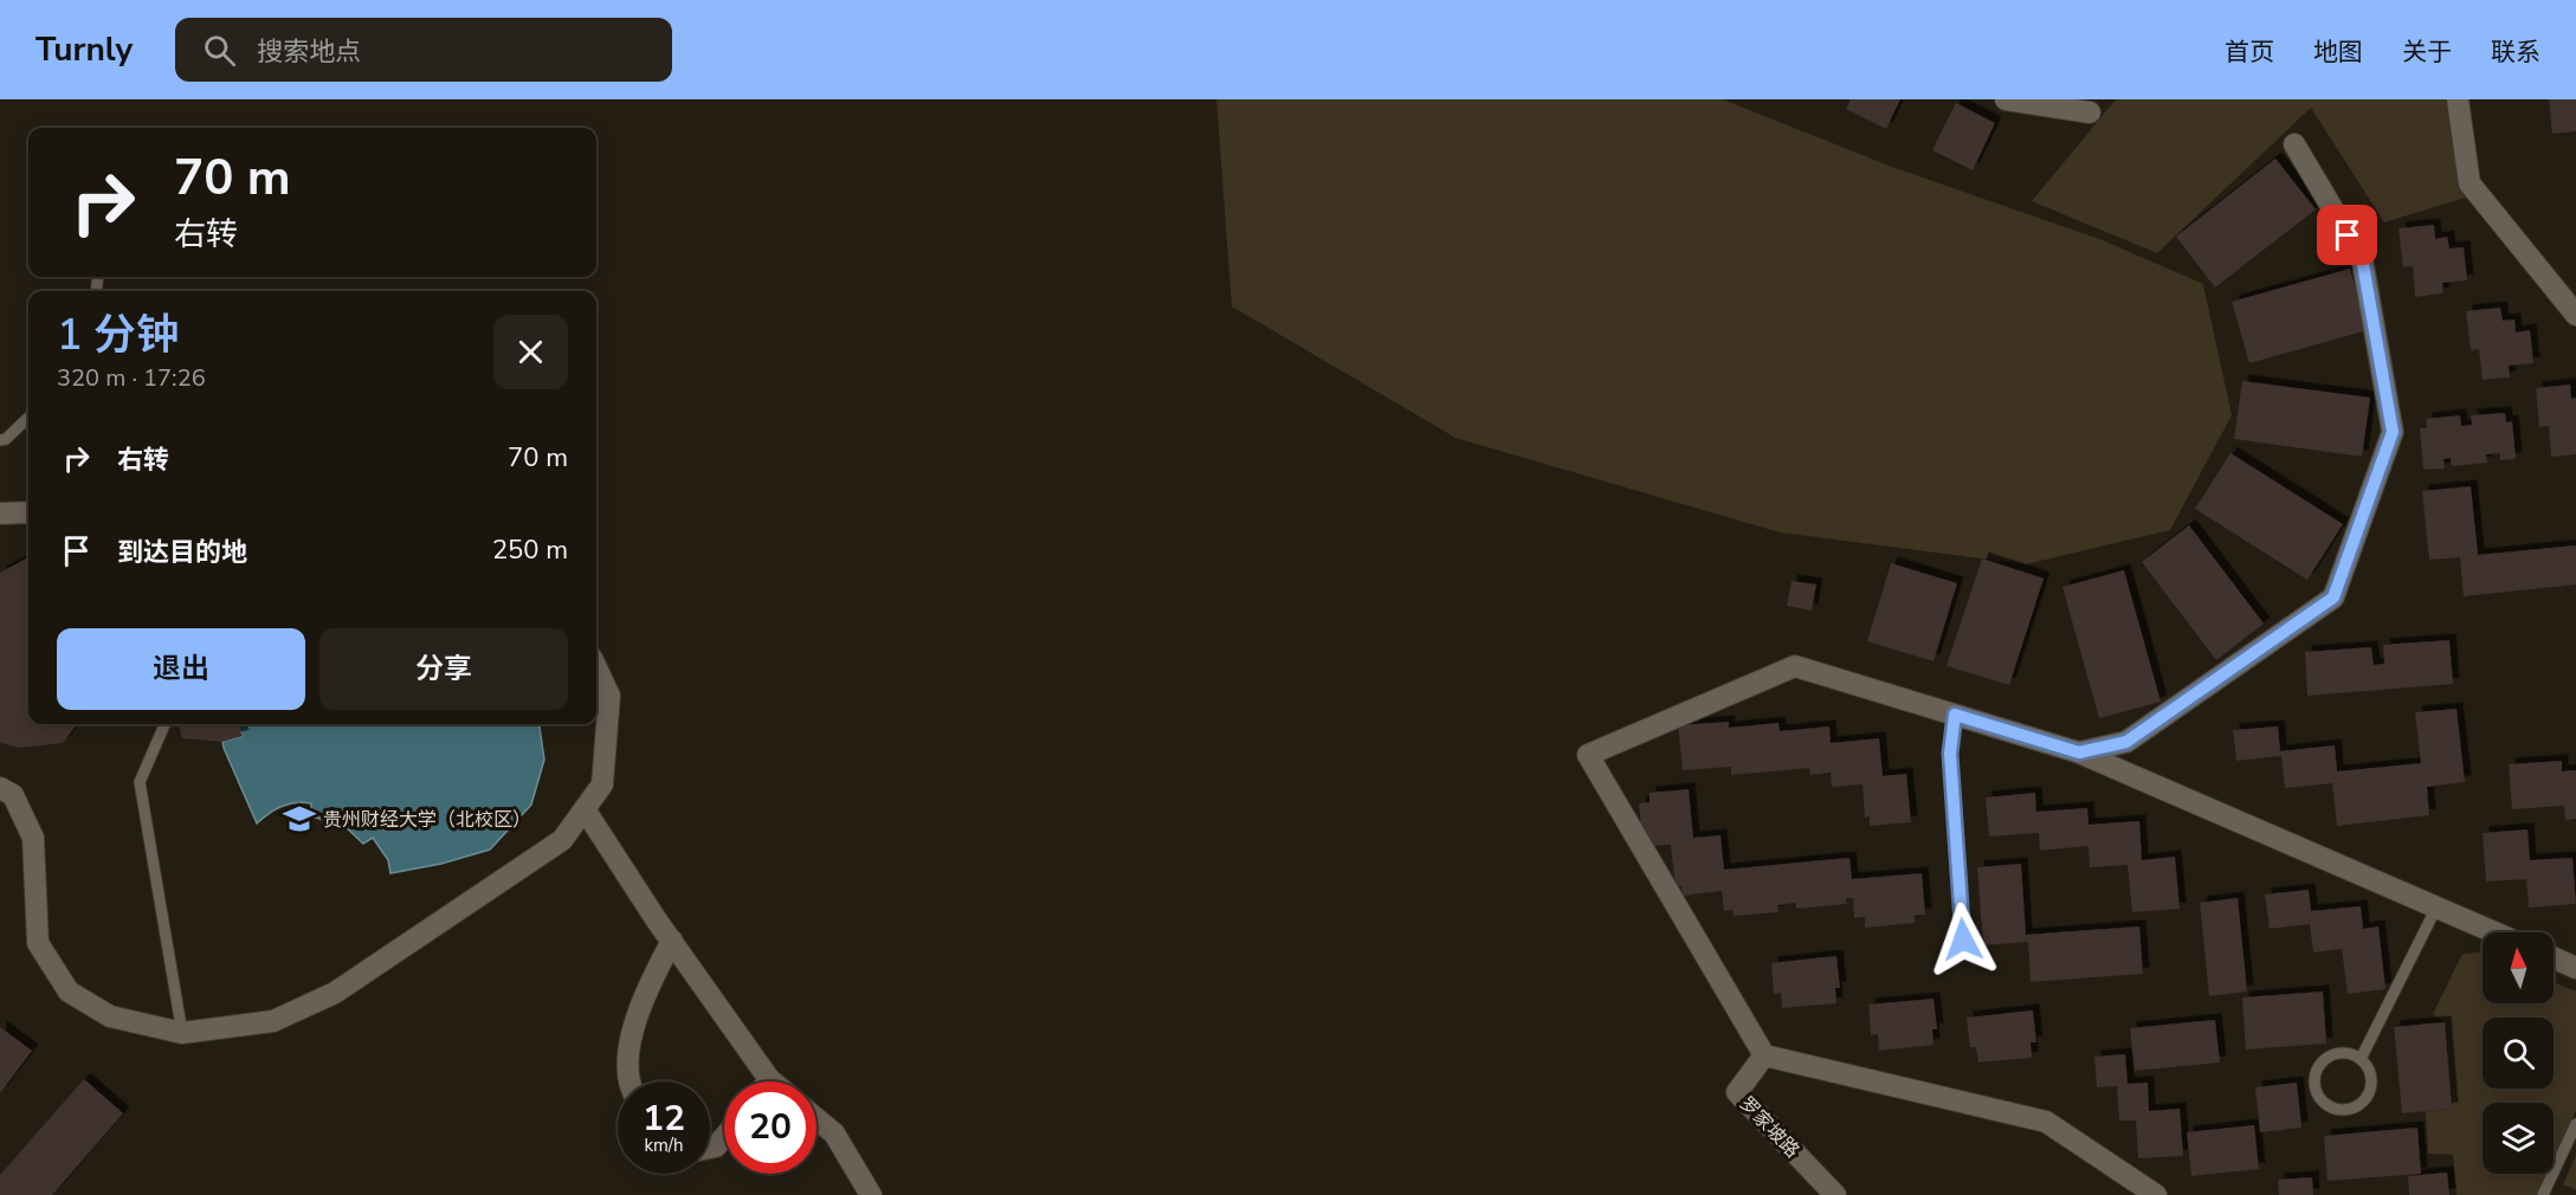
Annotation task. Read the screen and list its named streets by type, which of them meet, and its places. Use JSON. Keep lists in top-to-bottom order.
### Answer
{
  "streets": {
    "street": ["罗家坡路"]
  },
  "places": {
    "school or university": ["贵州财经大学（北校区）"]
  },
  "north": "top",
  "page": {
    "header": "Turnly",
    "search": "搜索地点",
    "nav": [
      "首页",
      "地图",
      "关于",
      "联系"
    ],
    "turn": ["70 m", "右转"],
    "heading": ["1 分钟", "320 m · 17:26"],
    "list": [
      {
        "name": "右转",
        "value": "70 m"
      },
      {
        "name": "到达目的地",
        "value": "250 m"
      }
    ],
    "buttons": ["退出", "分享"],
    "speed": "12 km/h",
    "limit": "20"
  }
}
